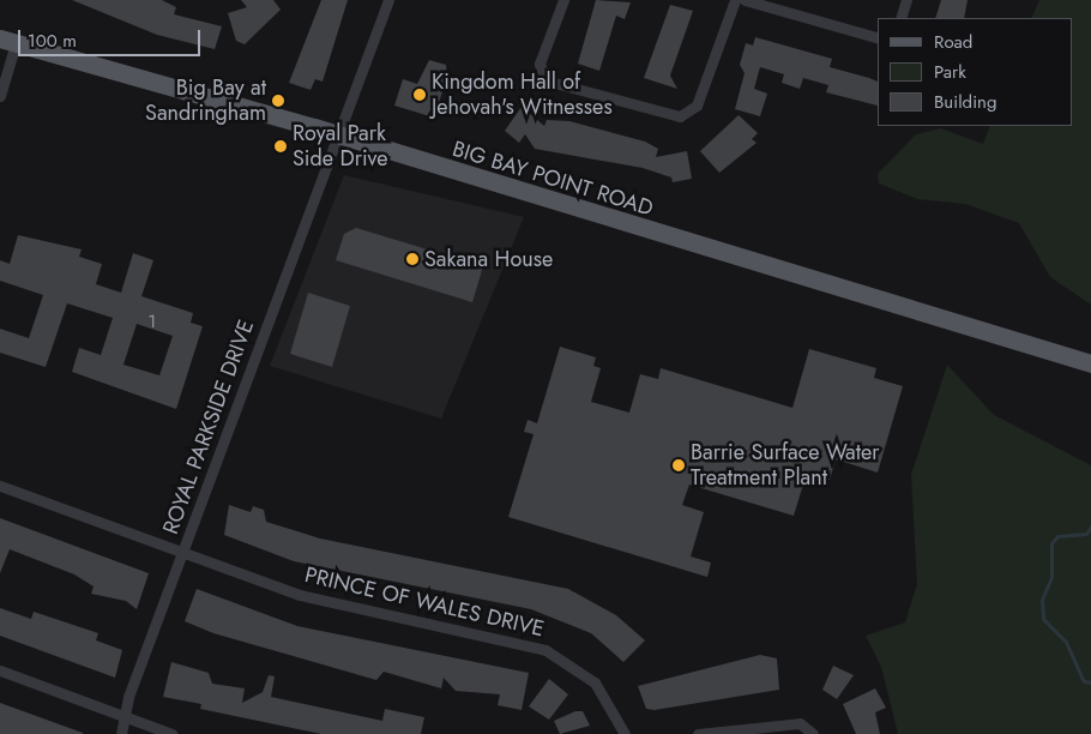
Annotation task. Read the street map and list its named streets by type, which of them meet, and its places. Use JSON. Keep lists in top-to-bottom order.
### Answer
{
  "streets": {
    "main road": ["BIG BAY POINT ROAD"],
    "street": ["ROYAL PARKSIDE DRIVE", "PRINCE OF WALES DRIVE"]
  },
  "crossings": [
    ["BIG BAY POINT ROAD", "ROYAL PARKSIDE DRIVE"],
    ["ROYAL PARKSIDE DRIVE", "PRINCE OF WALES DRIVE"]
  ],
  "places": [
    "Kingdom Hall of Jehovah's Witnesses",
    "Big Bay at Sandringham",
    "Royal Park Side Drive",
    "Sakana House",
    "Barrie Surface Water Treatment Plant"
  ],
  "house_numbers": ["1"],
  "legend": ["Road", "Park", "Building"],
  "scale_bar": "100 m"
}
